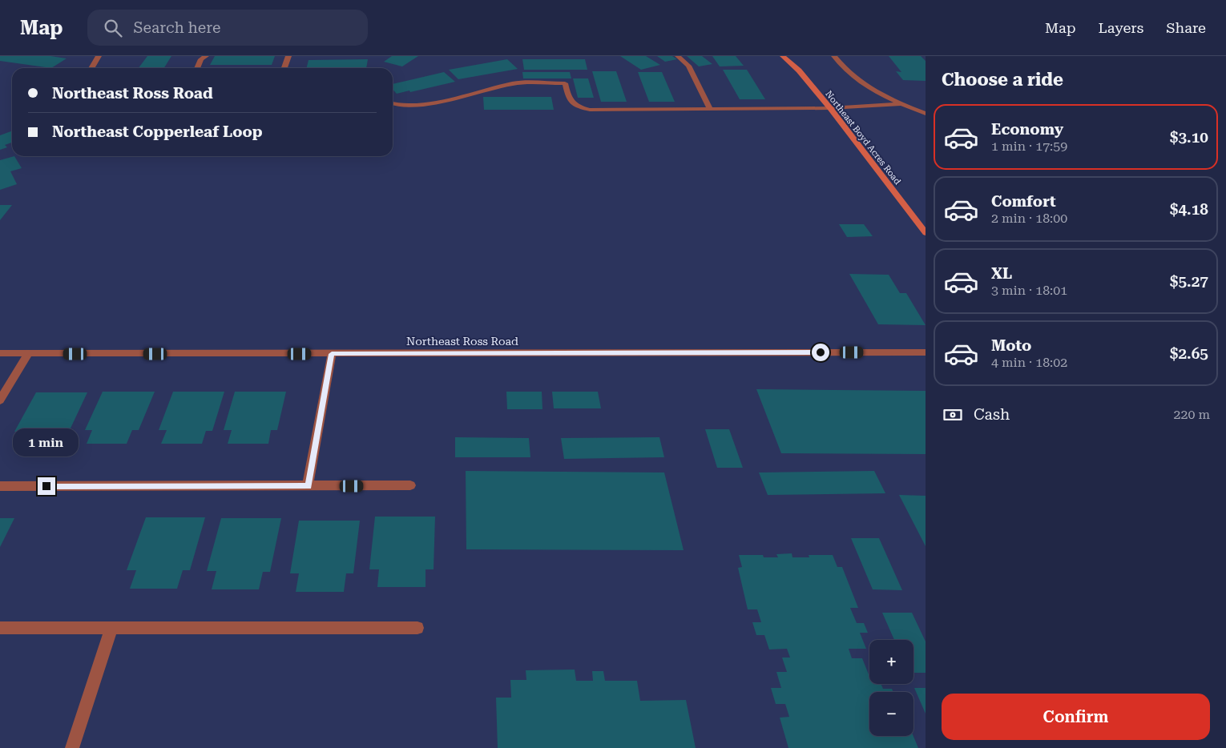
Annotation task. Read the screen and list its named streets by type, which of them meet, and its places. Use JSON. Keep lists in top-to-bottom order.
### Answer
{
  "streets": {
    "street": ["Northeast Boyd Acres Road", "Northeast Ross Road"]
  },
  "page": {
    "header": "Map",
    "search": "Search here",
    "nav": ["Map", "Layers", "Share"],
    "heading": "Choose a ride",
    "banner": ["Northeast Ross Road", "Northeast Copperleaf Loop"],
    "list": [
      {
        "name": "Economy",
        "note": "1 min · 17:59",
        "value": "$3.10"
      },
      {
        "name": "Comfort",
        "note": "2 min · 18:00",
        "value": "$4.18"
      },
      {
        "name": "XL",
        "note": "3 min · 18:01",
        "value": "$5.27"
      },
      {
        "name": "Moto",
        "note": "4 min · 18:02",
        "value": "$2.65"
      }
    ],
    "pay": ["Cash", "220 m"],
    "bubble": "1 min",
    "map_buttons": ["+", "−"],
    "buttons": "Confirm"
  }
}
